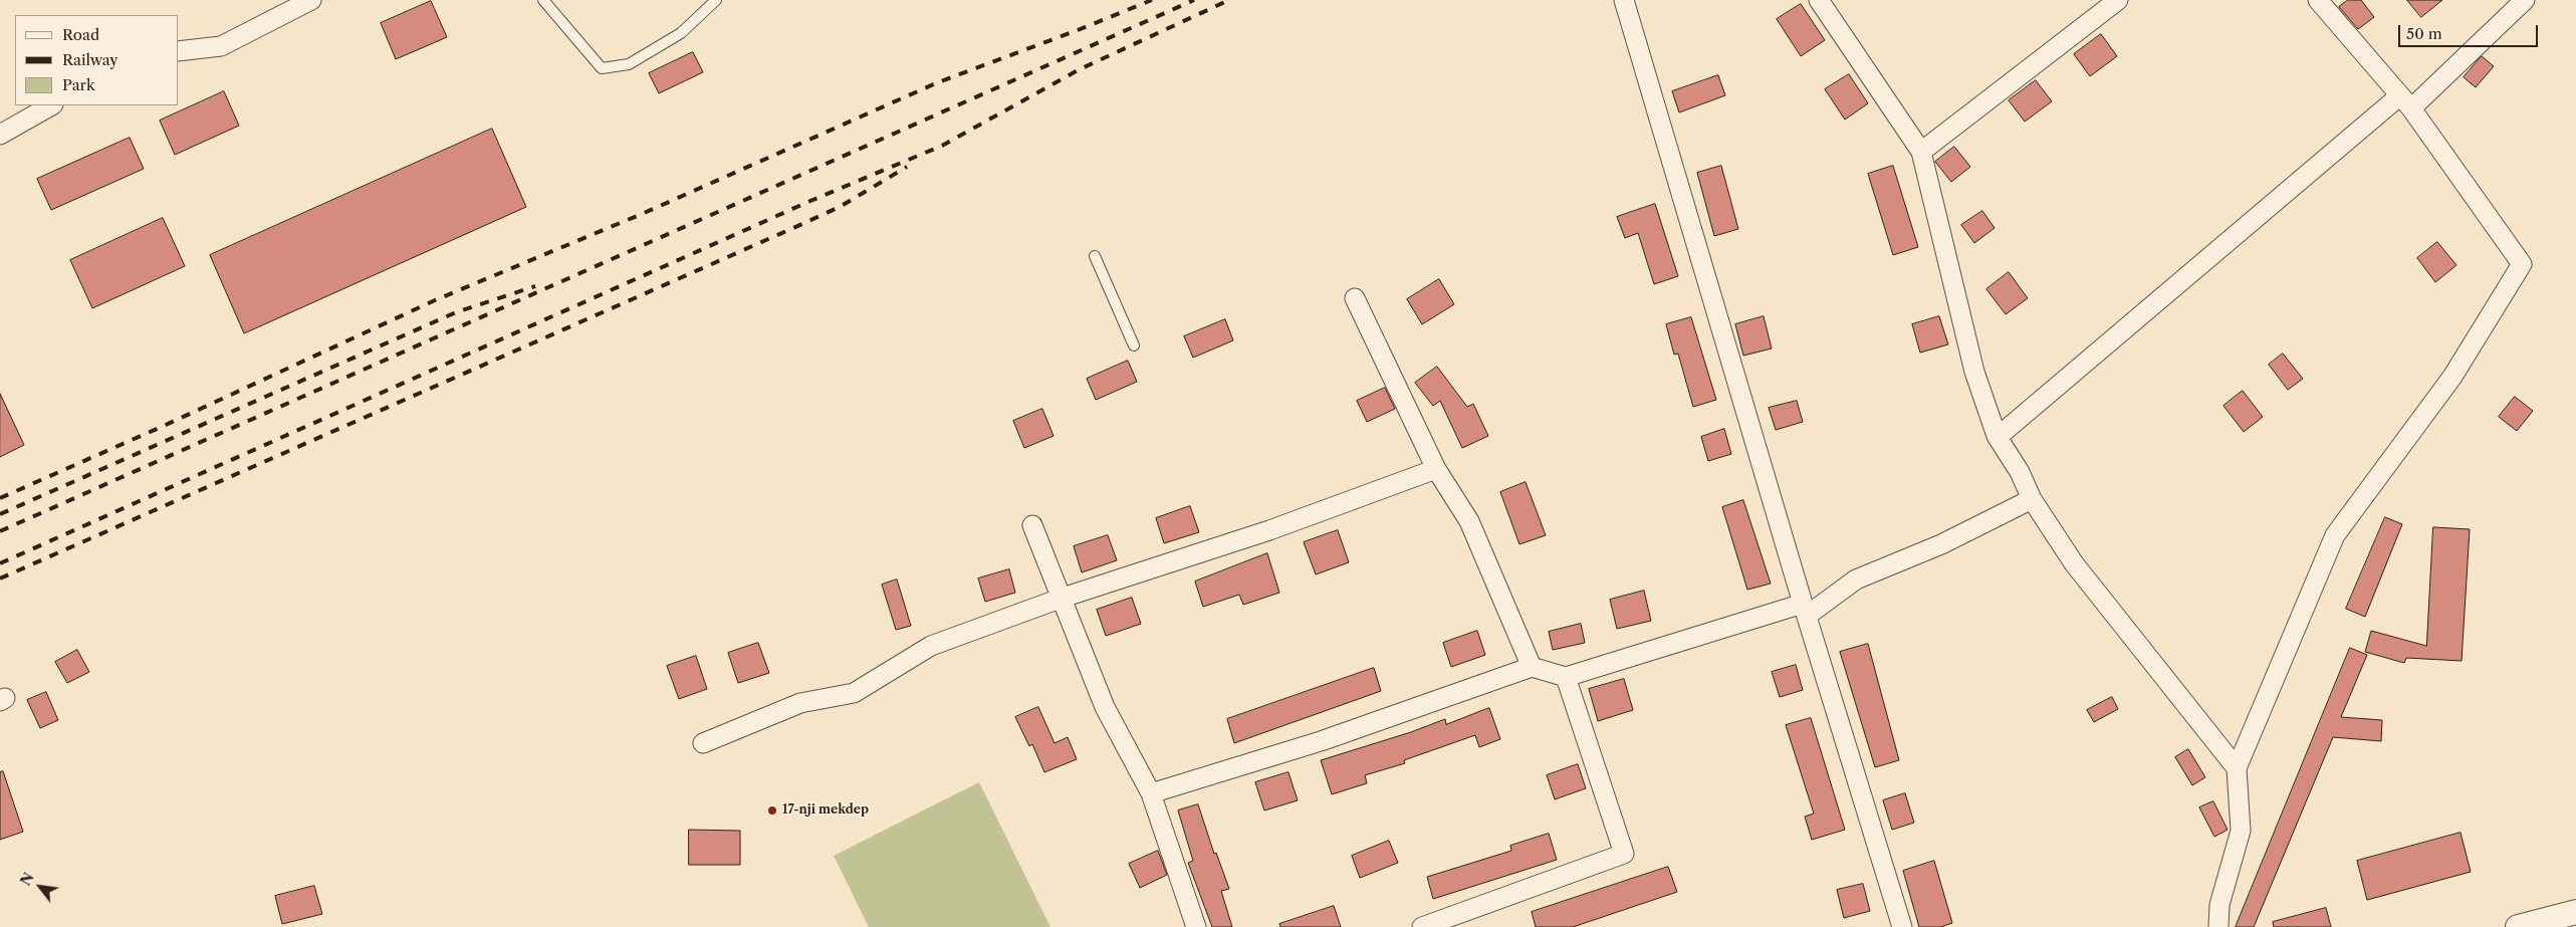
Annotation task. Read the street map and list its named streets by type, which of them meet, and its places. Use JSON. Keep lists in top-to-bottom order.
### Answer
{
  "places": ["17-nji mekdep"],
  "legend": ["Road", "Railway", "Park"],
  "scale_bar": "50 m",
  "north": "top left"
}
